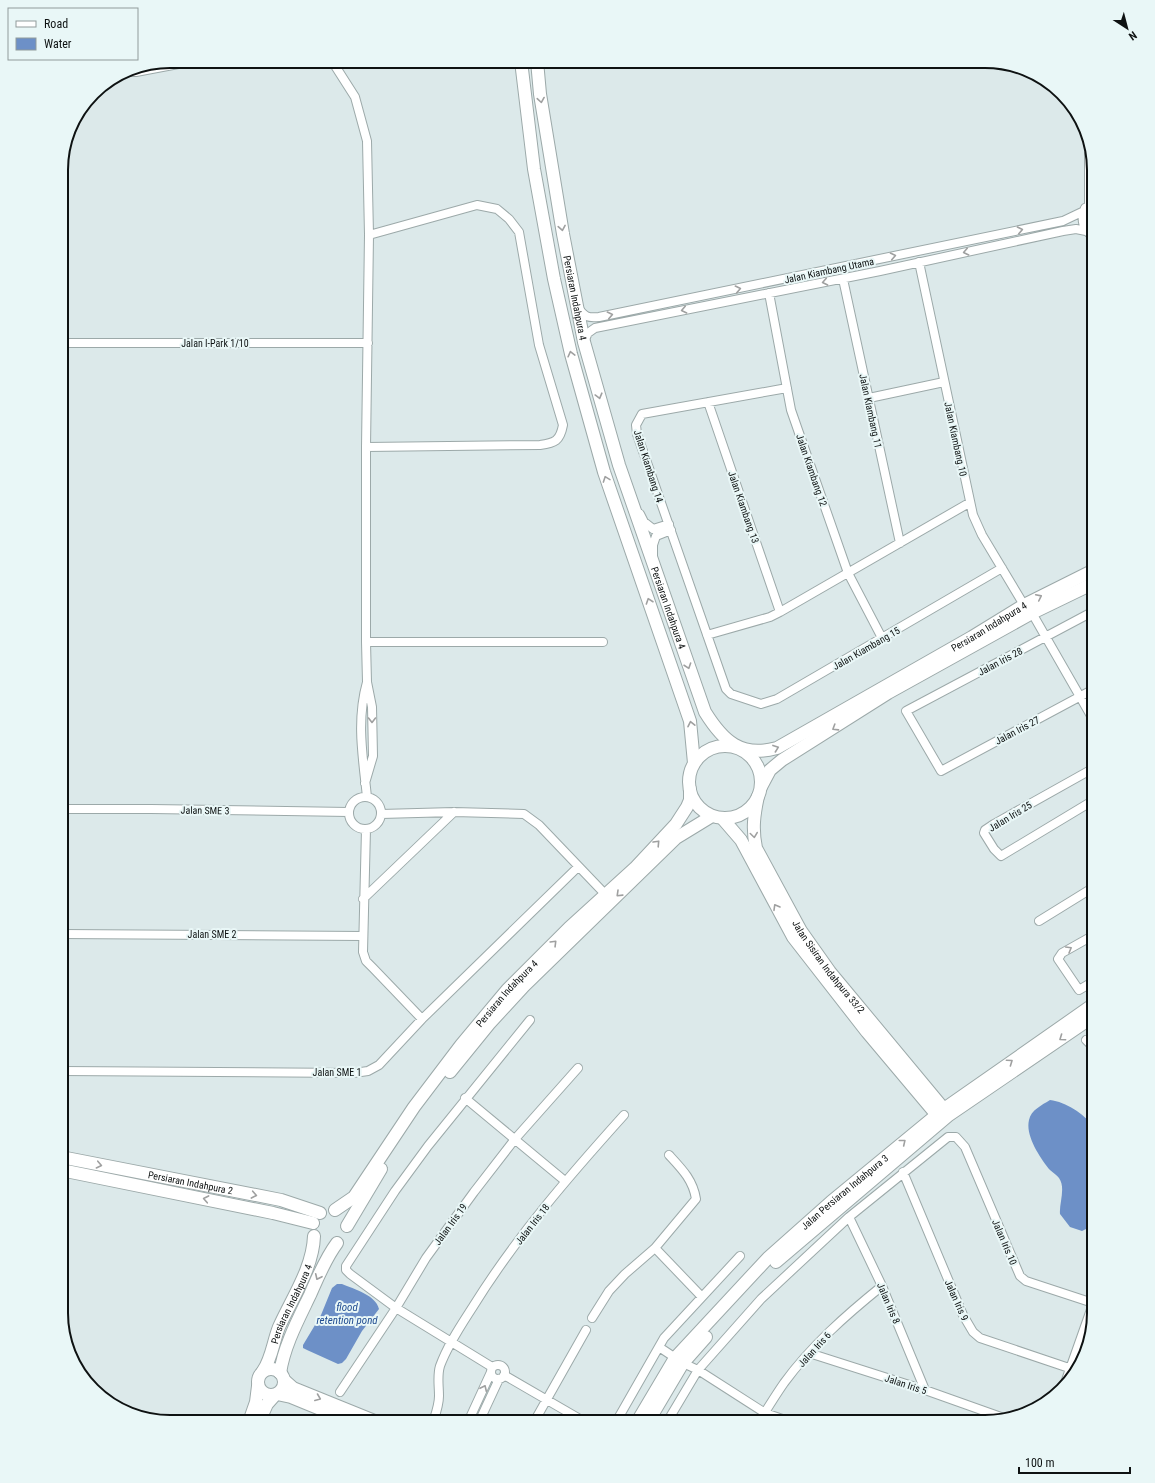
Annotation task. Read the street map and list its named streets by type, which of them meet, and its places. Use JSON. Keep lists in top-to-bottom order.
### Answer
{
  "streets": {
    "main road": [
      "Persiaran Indahpura 4",
      "Jalan Sisiran Indahpura 33/2",
      "Persiaran Indahpura 2",
      "Jalan Persiaran Indahpura 3"
    ],
    "street": [
      "Jalan Kiambang Utama",
      "Jalan I-Park 1/10",
      "Jalan Kiambang 11",
      "Jalan Kiambang 10",
      "Jalan Kiambang 14",
      "Jalan Kiambang 12",
      "Jalan Kiambang 13",
      "Jalan Kiambang 15",
      "Jalan Iris 28",
      "Jalan Iris 27",
      "Jalan SME 3",
      "Jalan Iris 25",
      "Jalan SME 2",
      "Jalan SME 1",
      "Jalan Iris 19",
      "Jalan Iris 18",
      "Jalan Iris 10",
      "Jalan Iris 9",
      "Jalan Iris 8",
      "Jalan Iris 6",
      "Jalan Iris 5"
    ]
  },
  "crossings": [
    ["Jalan Kiambang Utama", "Persiaran Indahpura 4"],
    ["Jalan Kiambang Utama", "Jalan Kiambang 11"],
    ["Jalan Kiambang Utama", "Jalan Kiambang 10"],
    ["Jalan Kiambang Utama", "Jalan Kiambang 12"],
    ["Persiaran Indahpura 4", "Jalan Kiambang 10"],
    ["Persiaran Indahpura 4", "Jalan Sisiran Indahpura 33/2"],
    ["Persiaran Indahpura 4", "Persiaran Indahpura 2"],
    ["Jalan Kiambang 10", "Jalan Kiambang 15"],
    ["Jalan Kiambang 10", "Jalan Iris 28"],
    ["Jalan Kiambang 10", "Jalan Iris 27"],
    ["Jalan Kiambang 14", "Jalan Kiambang 12"],
    ["Jalan Kiambang 14", "Jalan Kiambang 13"],
    ["Jalan Kiambang 14", "Jalan Kiambang 15"],
    ["Jalan Kiambang 12", "Jalan Kiambang 15"],
    ["Jalan Iris 28", "Jalan Iris 27"],
    ["Jalan Sisiran Indahpura 33/2", "Jalan Persiaran Indahpura 3"],
    ["Jalan Iris 10", "Jalan Iris 9"],
    ["Jalan Iris 8", "Jalan Iris 6"],
    ["Jalan Iris 8", "Jalan Iris 5"],
    ["Jalan Iris 6", "Jalan Iris 5"]
  ],
  "water": ["flood retention pond"],
  "legend": ["Road", "Water"],
  "scale_bar": "100 m",
  "north": "bottom right"
}
